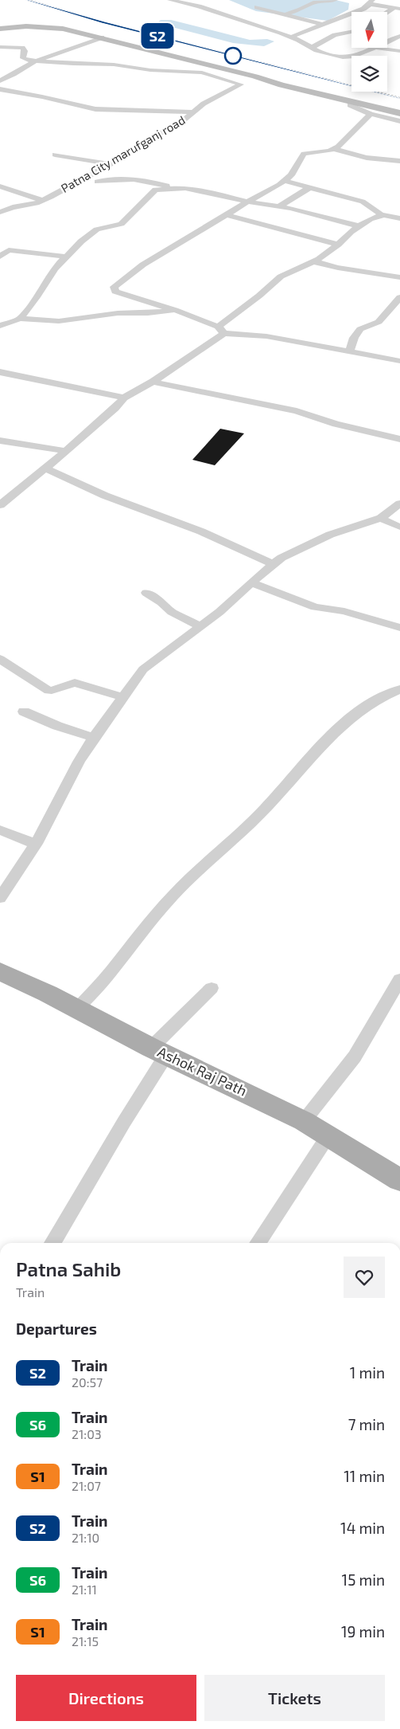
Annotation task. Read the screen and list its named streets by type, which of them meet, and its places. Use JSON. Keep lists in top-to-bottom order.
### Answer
{
  "streets": {
    "main road": ["Ashok Raj Path"],
    "street": ["Patna City marufganj road"]
  },
  "north": "bottom",
  "page": {
    "on_map": "S2",
    "heading": [
      ["Patna Sahib", "Train"],
      "Departures"
    ],
    "list": [
      {
        "mark": "S2",
        "name": "Train",
        "note": "20:57",
        "value": "1 min"
      },
      {
        "mark": "S6",
        "name": "Train",
        "note": "21:03",
        "value": "7 min"
      },
      {
        "mark": "S1",
        "name": "Train",
        "note": "21:07",
        "value": "11 min"
      },
      {
        "mark": "S2",
        "name": "Train",
        "note": "21:10",
        "value": "14 min"
      },
      {
        "mark": "S6",
        "name": "Train",
        "note": "21:11",
        "value": "15 min"
      },
      {
        "mark": "S1",
        "name": "Train",
        "note": "21:15",
        "value": "19 min"
      }
    ],
    "buttons": ["Directions", "Tickets"]
  }
}
